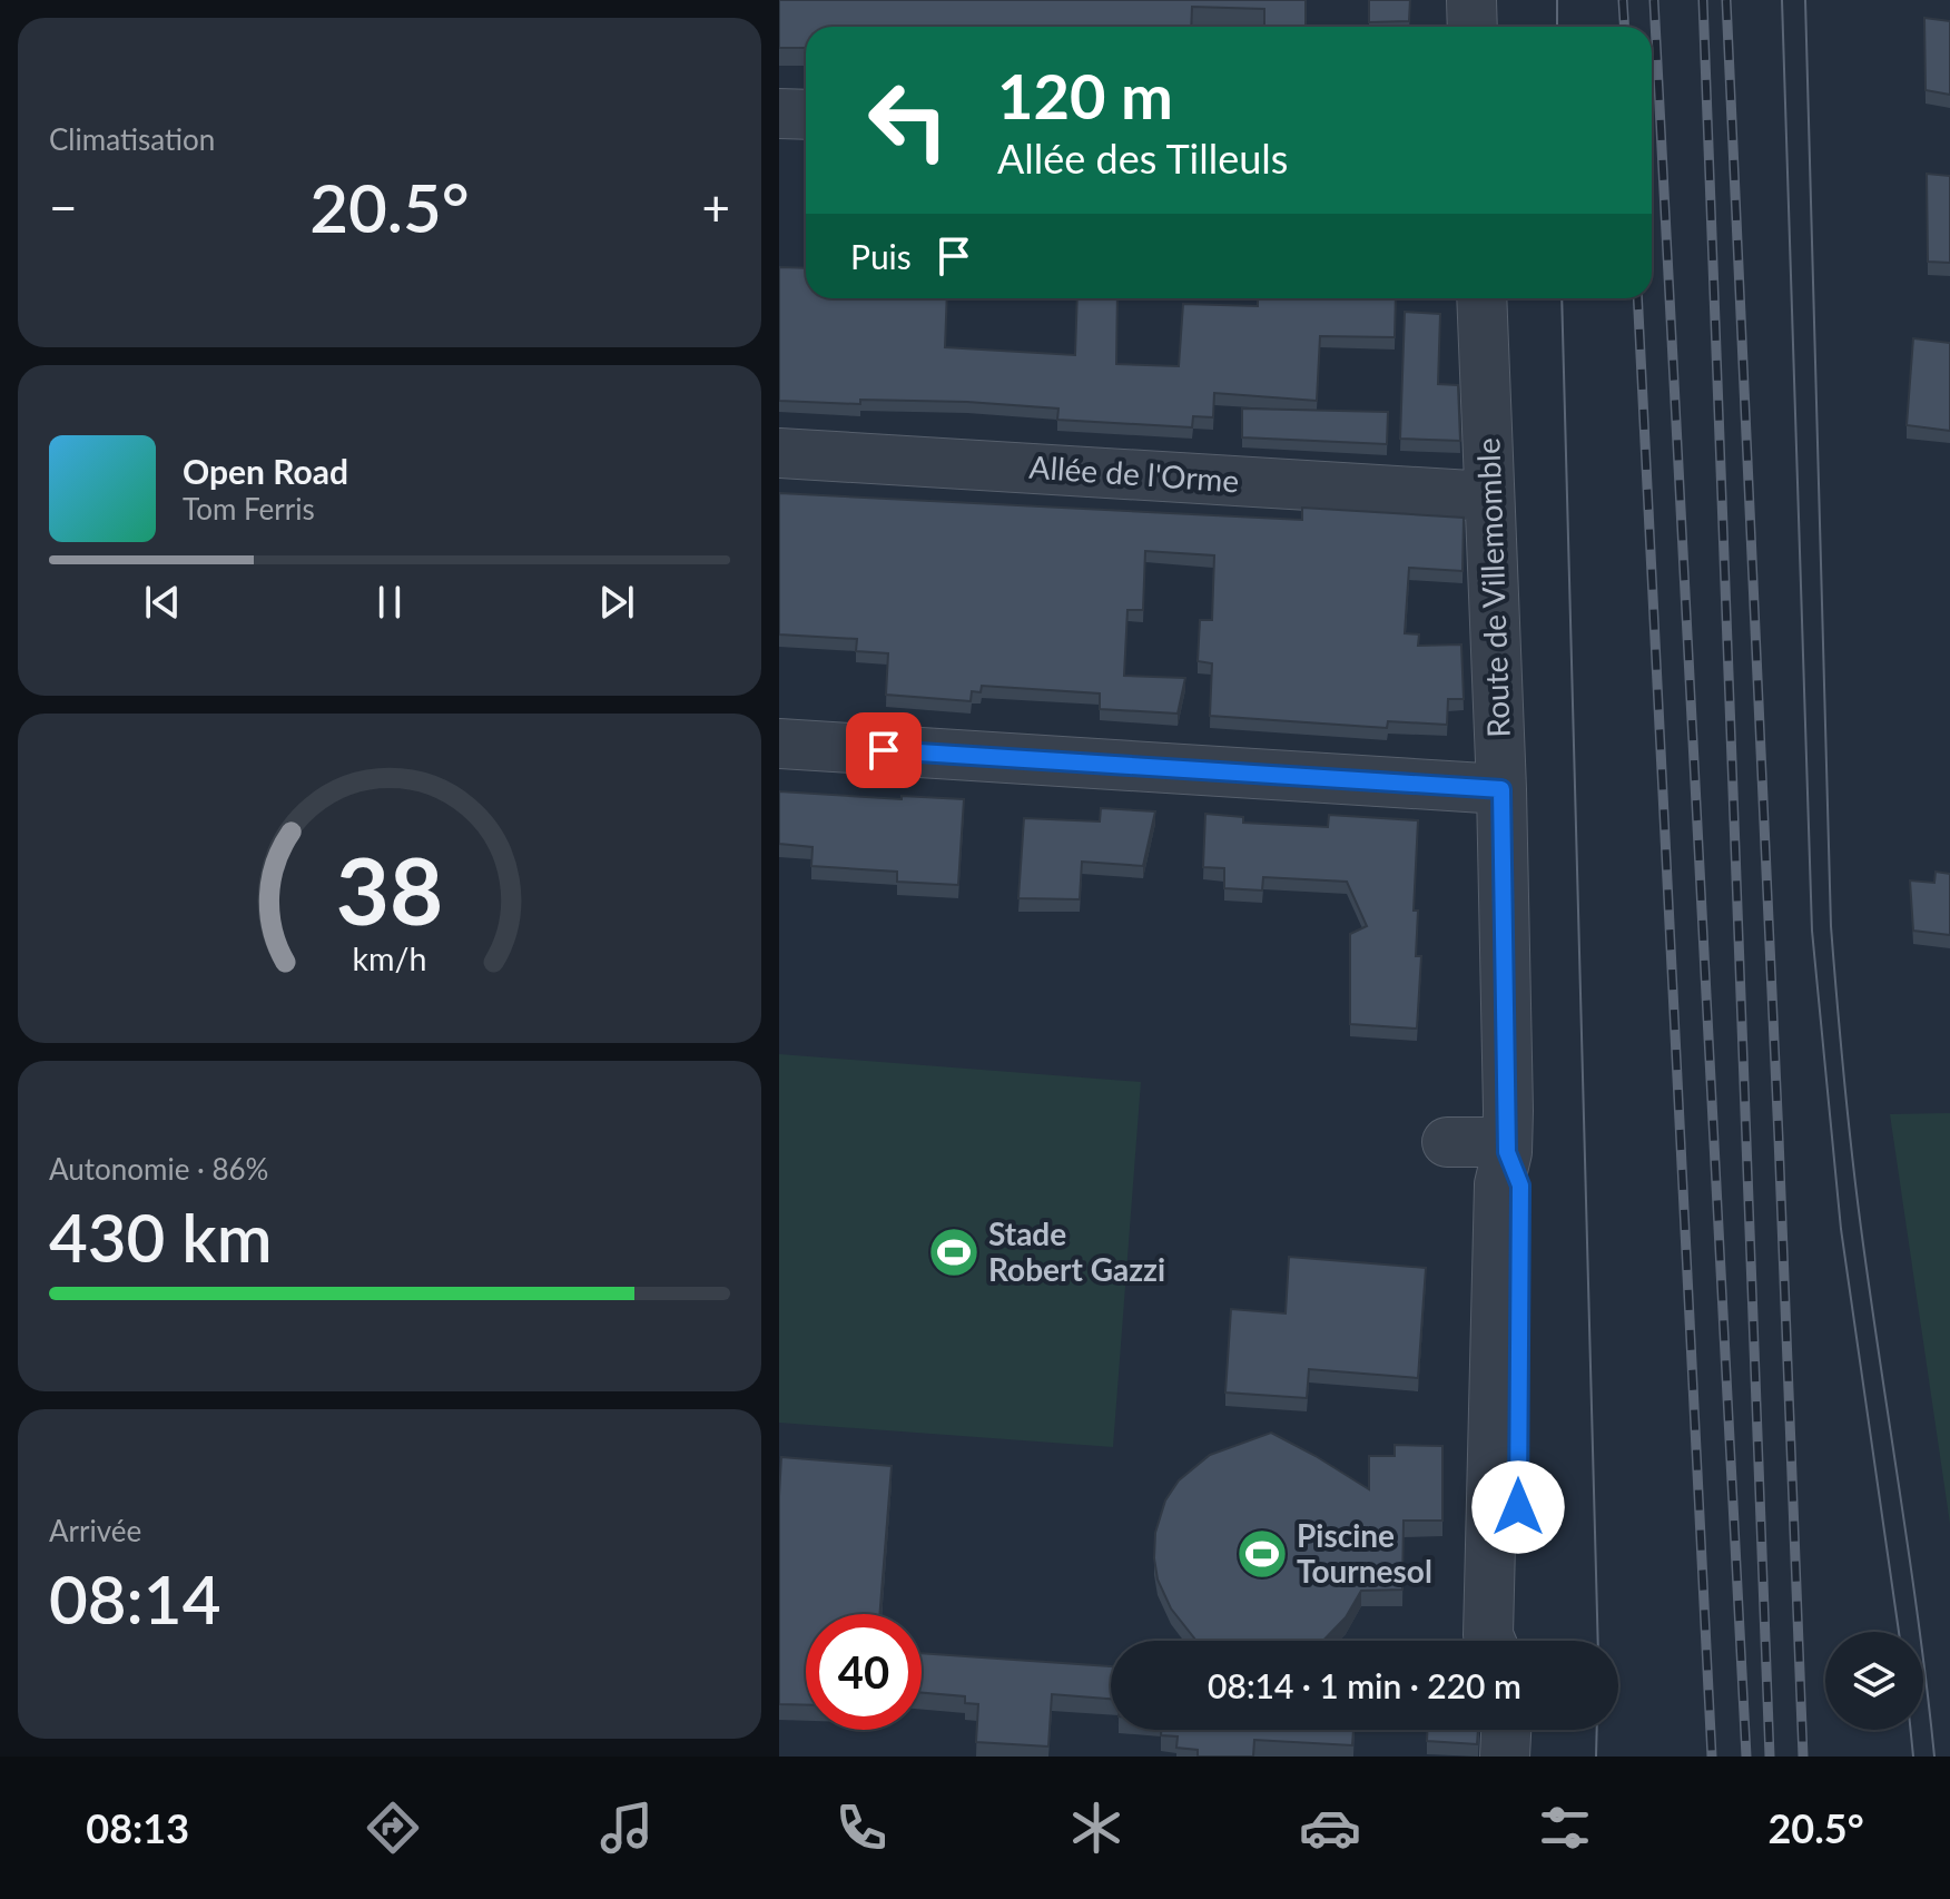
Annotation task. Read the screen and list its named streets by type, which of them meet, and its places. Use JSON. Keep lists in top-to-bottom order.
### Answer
{
  "streets": {
    "street": ["Allée de l'Orme", "Route de Villemomble"]
  },
  "crossings": [
    ["Allée de l'Orme", "Route de Villemomble"]
  ],
  "places": {
    "sports": ["Stade Robert Gazzi", "Piscine Tournesol"]
  },
  "page": {
    "tile": [
      "Climatisation",
      ["Autonomie · 86%", "430 km"],
      ["Arrivée", "08:14"]
    ],
    "turn": ["120 m", "Allée des Tilleuls"],
    "heat": ["−", "20.5°", "+"],
    "then": "Puis",
    "song": ["Open Road", "Tom Ferris"],
    "limit": "40",
    "trip": "08:14 · 1 min · 220 m",
    "tabs": ["08:13", "20.5°"],
    "gauge": ["38", "km/h"]
  }
}
